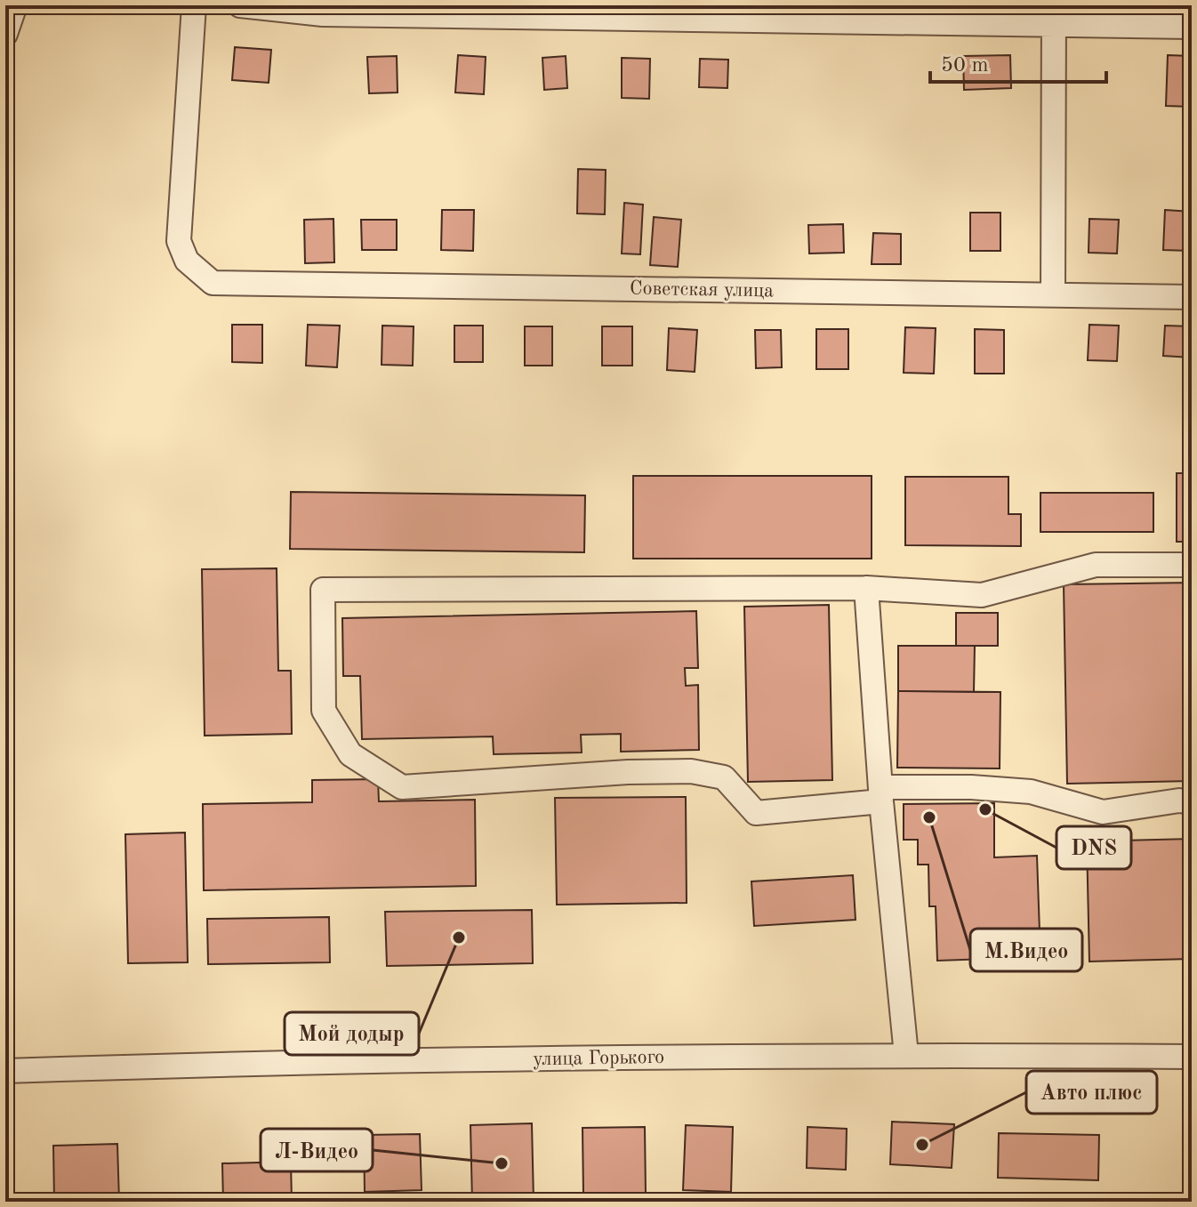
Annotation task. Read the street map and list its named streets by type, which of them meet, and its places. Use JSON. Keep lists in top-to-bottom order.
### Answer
{
  "streets": {
    "street": ["Советская улица", "улица Горького"]
  },
  "places": [
    "DNS",
    "М.Видео",
    "Мой додыр",
    "Авто плюс",
    "Л-Видео"
  ],
  "scale_bar": "50 m"
}
